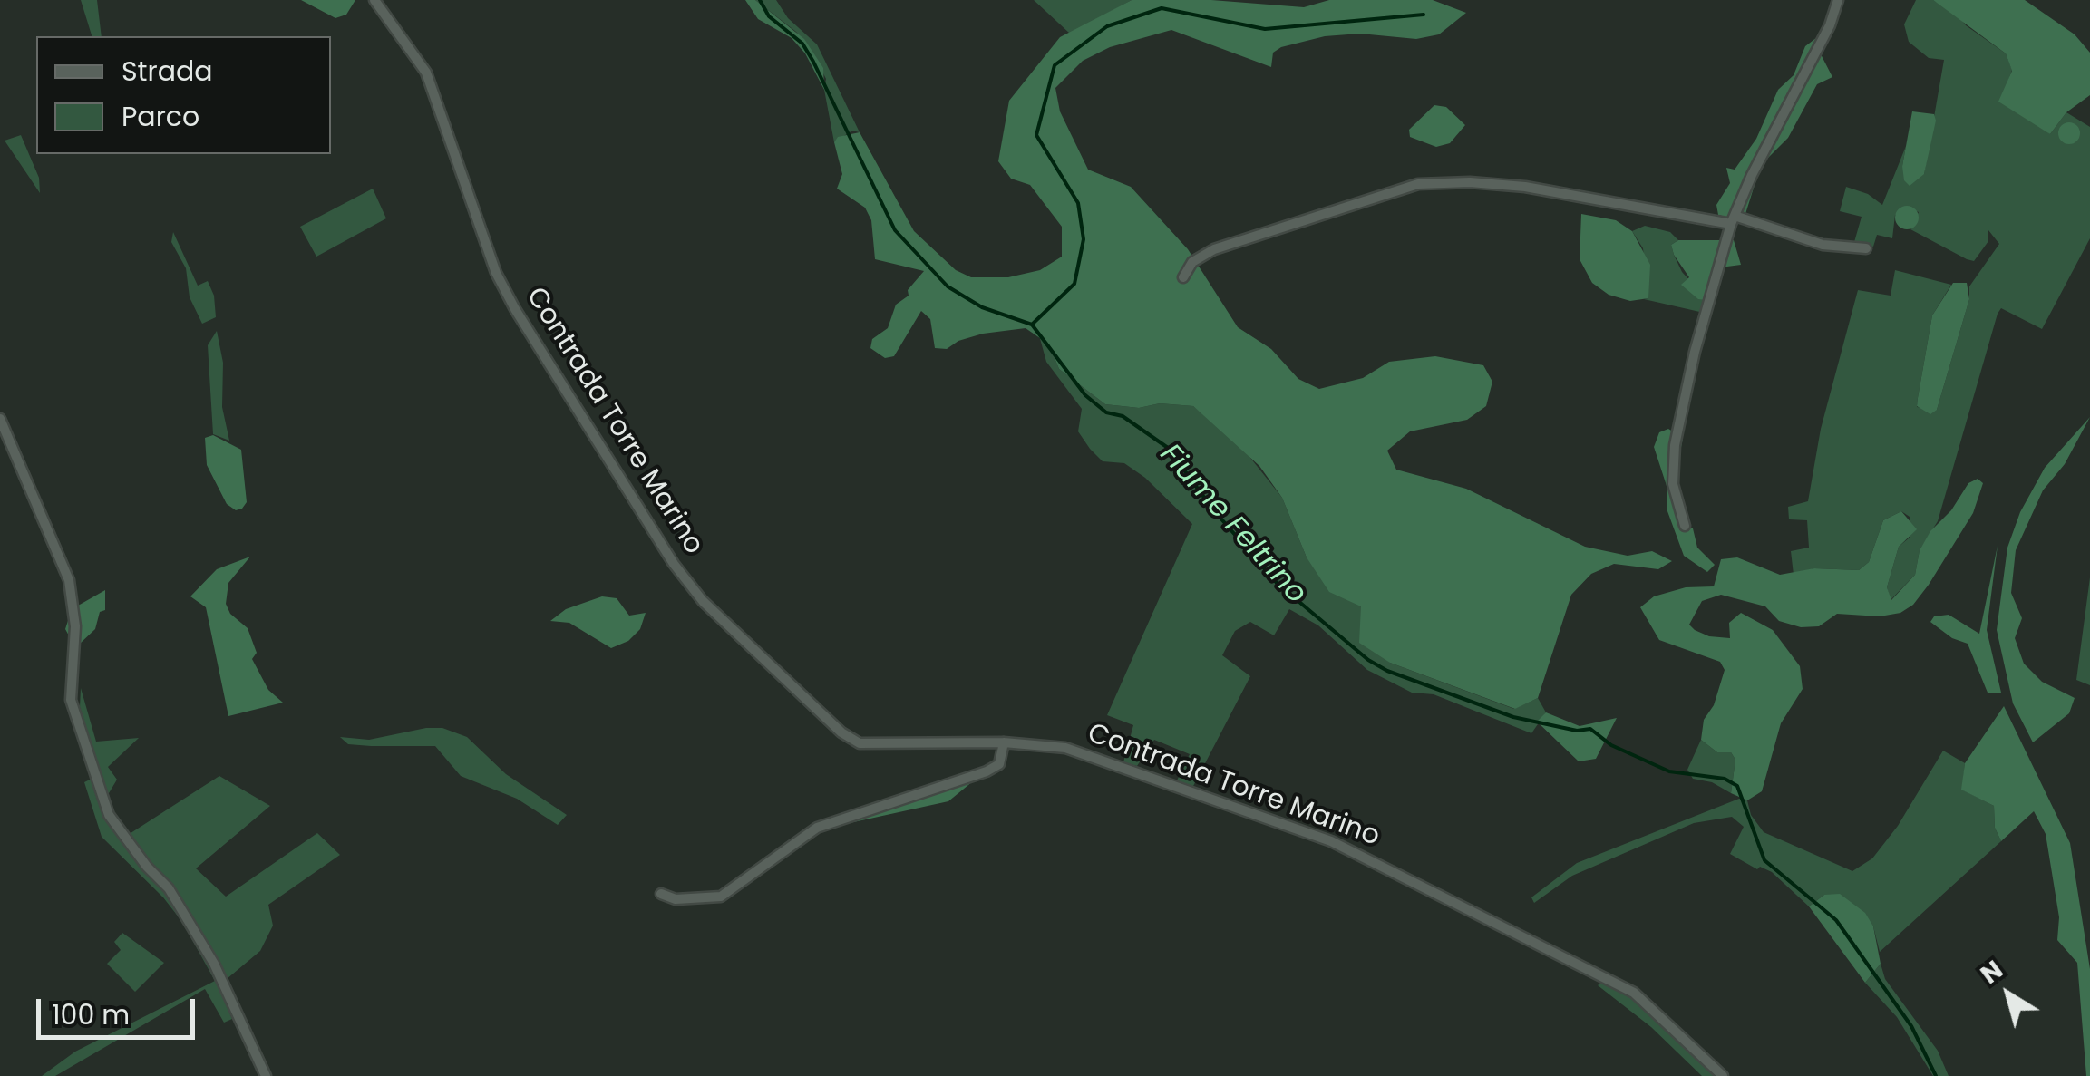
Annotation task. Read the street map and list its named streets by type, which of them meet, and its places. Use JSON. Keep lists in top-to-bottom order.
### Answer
{
  "streets": {
    "street": ["Contrada Torre Marino"]
  },
  "water": ["Fiume Feltrino"],
  "legend": ["Strada", "Parco"],
  "scale_bar": "100 m",
  "north": "top left"
}
